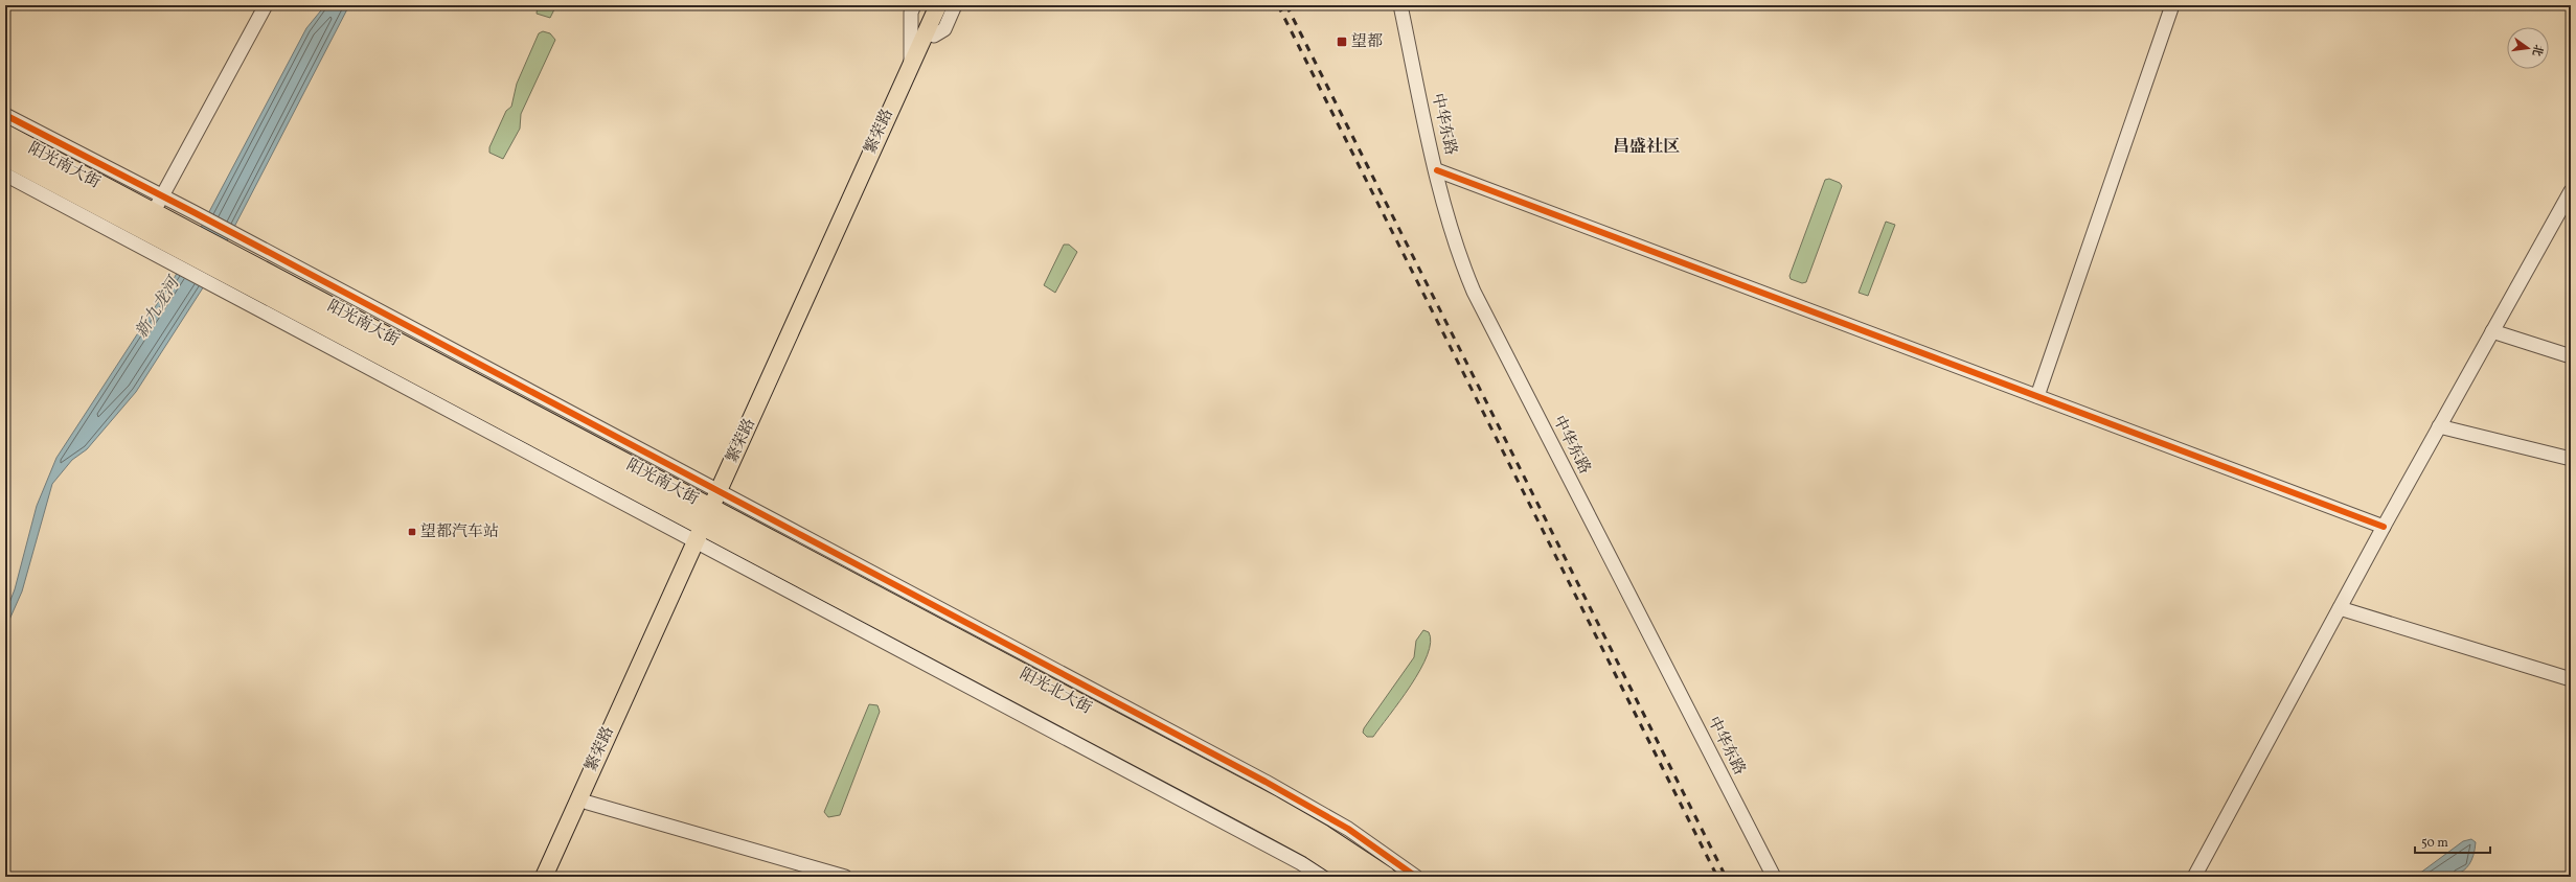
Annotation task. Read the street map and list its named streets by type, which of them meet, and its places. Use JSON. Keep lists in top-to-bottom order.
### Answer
{
  "streets": {
    "highway": ["阳光南大街", "阳光北大街"],
    "main road": ["繁荣路"],
    "street": ["中华东路"]
  },
  "crossings": [
    ["繁荣路", "阳光南大街"],
    ["繁荣路", "阳光北大街"],
    ["阳光南大街", "阳光北大街"]
  ],
  "districts": ["昌盛社区"],
  "water": ["新九龙河"],
  "places": {
    "transit": ["望都", "望都汽车站"]
  },
  "scale_bar": "50 m",
  "north": "right"
}
